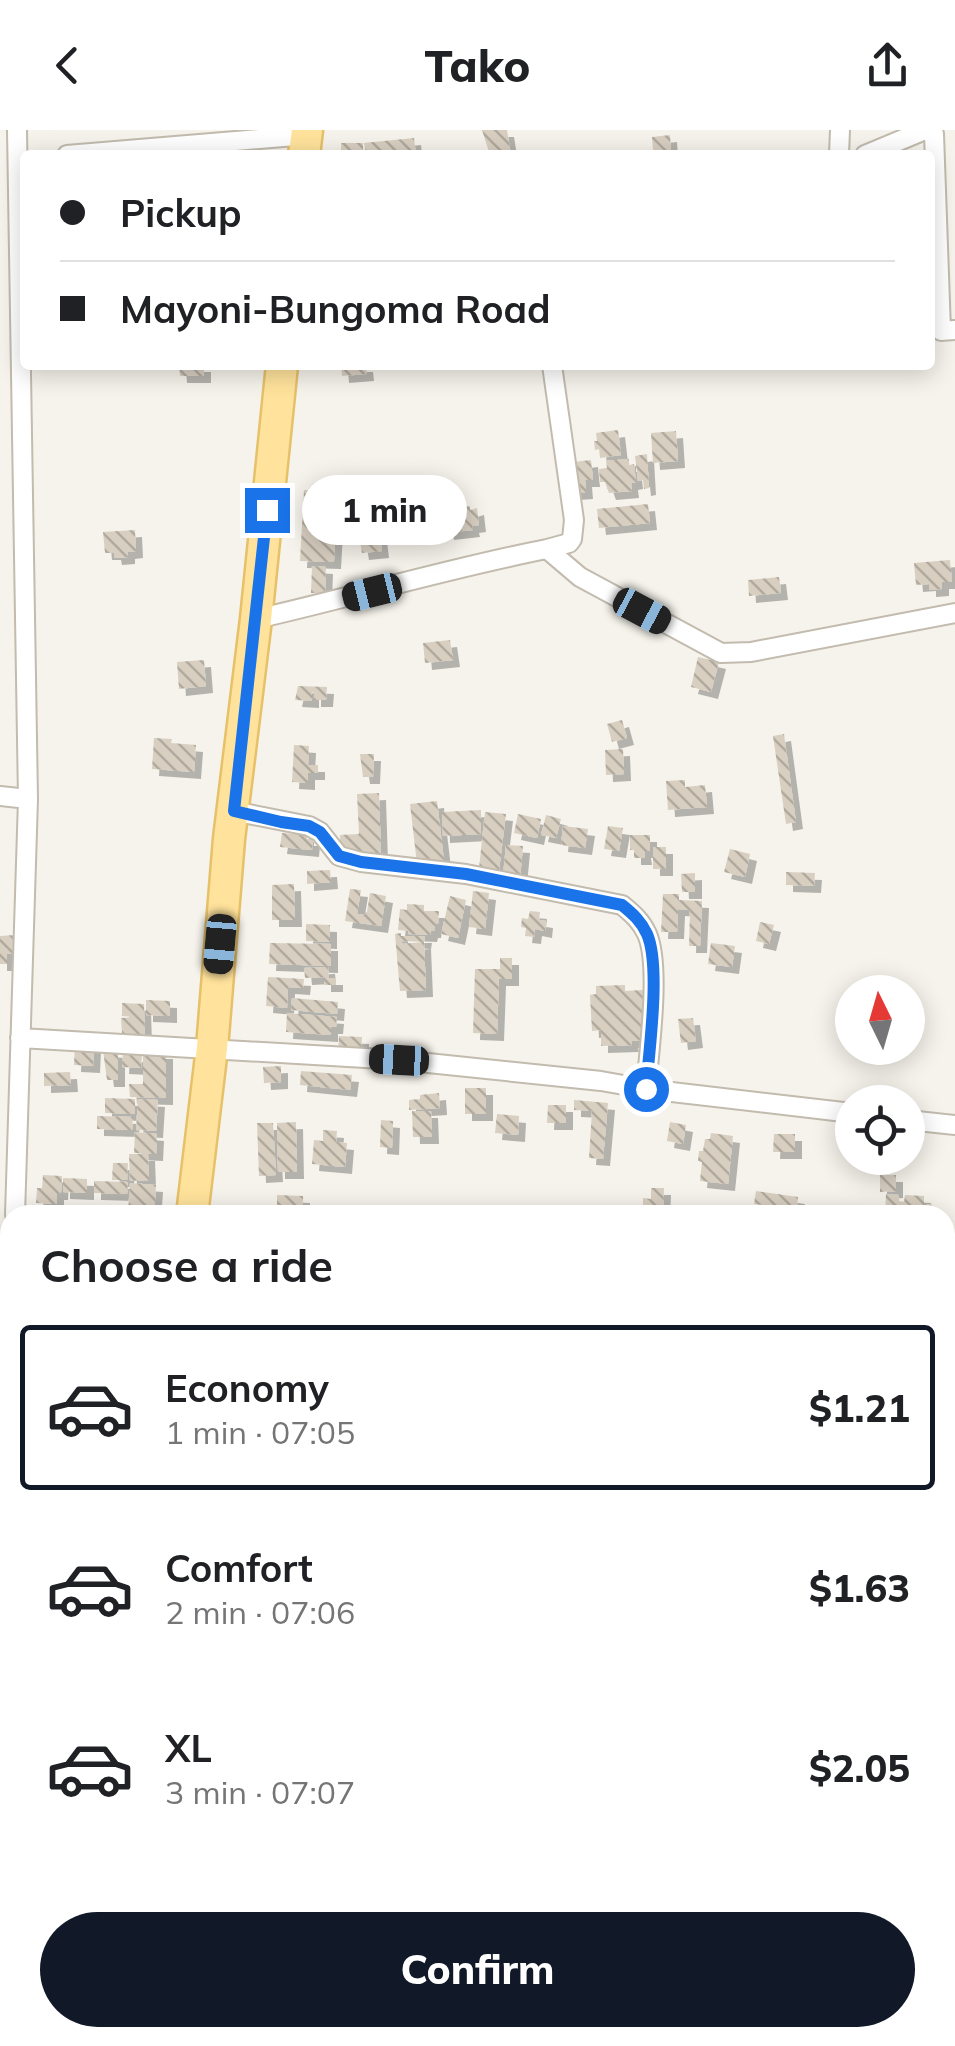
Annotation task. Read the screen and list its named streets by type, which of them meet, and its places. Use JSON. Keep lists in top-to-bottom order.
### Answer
{
  "north": "top",
  "page": {
    "header": "Tako",
    "banner": ["Pickup", "Mayoni-Bungoma Road"],
    "bubble": "1 min",
    "heading": "Choose a ride",
    "list": [
      {
        "name": "Economy",
        "note": "1 min · 07:05",
        "value": "$1.21"
      },
      {
        "name": "Comfort",
        "note": "2 min · 07:06",
        "value": "$1.63"
      },
      {
        "name": "XL",
        "note": "3 min · 07:07",
        "value": "$2.05"
      }
    ],
    "buttons": "Confirm"
  }
}
